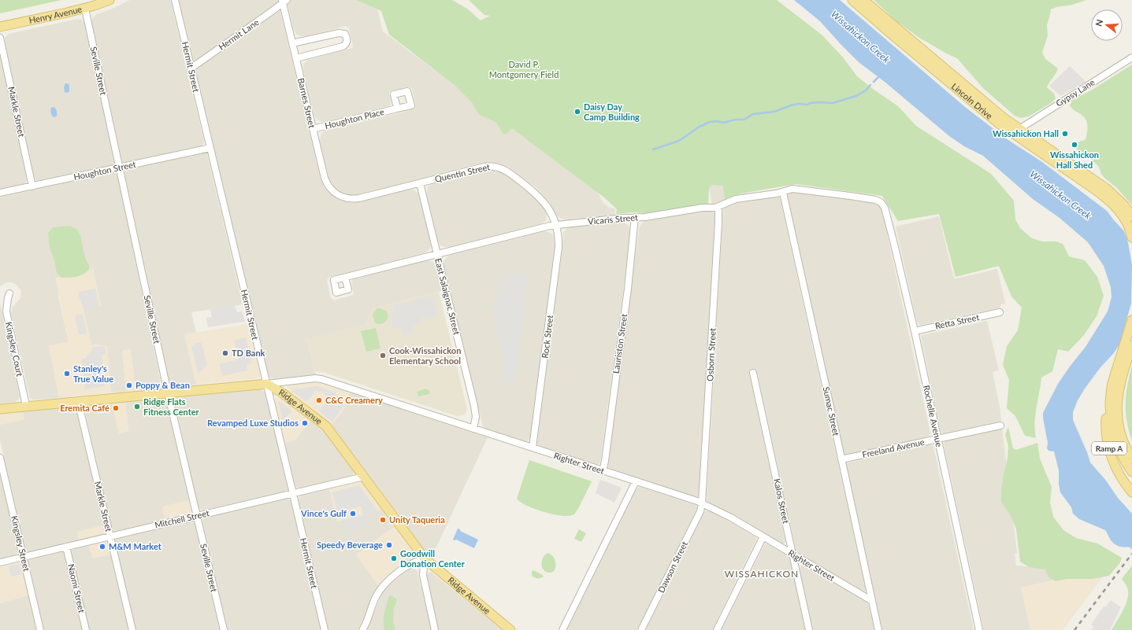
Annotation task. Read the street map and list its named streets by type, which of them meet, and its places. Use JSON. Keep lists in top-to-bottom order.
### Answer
{
  "streets": {
    "main road": [
      "Henry Avenue",
      "Lincoln Drive",
      "Ridge Avenue",
      "Ramp A"
    ],
    "street": [
      "Hermit Lane",
      "Hermit Street",
      "Seville Street",
      "Gypsy Lane",
      "Barnes Street",
      "Markle Street",
      "Houghton Place",
      "Houghton Street",
      "Quentin Street",
      "Vicaris Street",
      "East Salaignac Street",
      "Retta Street",
      "Rock Street",
      "Lauriston Street",
      "Kingsley Court",
      "Osborn Street",
      "Sumac Street",
      "Rochelle Avenue",
      "Freeland Avenue",
      "Righter Street",
      "Kalos Street",
      "Mitchell Street",
      "Kingsley Street",
      "Dawson Street",
      "Naomi Street"
    ]
  },
  "crossings": [
    ["Henry Avenue", "Seville Street"],
    ["Hermit Lane", "Hermit Street"],
    ["Hermit Lane", "Barnes Street"],
    ["Hermit Street", "Houghton Street"],
    ["Hermit Street", "Ridge Avenue"],
    ["Hermit Street", "Righter Street"],
    ["Hermit Street", "Mitchell Street"],
    ["Seville Street", "Houghton Street"],
    ["Seville Street", "Mitchell Street"],
    ["Gypsy Lane", "Lincoln Drive"],
    ["Barnes Street", "Houghton Place"],
    ["Barnes Street", "Quentin Street"],
    ["Markle Street", "Houghton Street"],
    ["Markle Street", "Mitchell Street"],
    ["Quentin Street", "Vicaris Street"],
    ["Quentin Street", "East Salaignac Street"],
    ["Quentin Street", "Rock Street"],
    ["Vicaris Street", "East Salaignac Street"],
    ["Vicaris Street", "Rock Street"],
    ["Vicaris Street", "Lauriston Street"],
    ["Vicaris Street", "Osborn Street"],
    ["Vicaris Street", "Sumac Street"],
    ["Vicaris Street", "Rochelle Avenue"],
    ["East Salaignac Street", "Righter Street"],
    ["Retta Street", "Rochelle Avenue"],
    ["Rock Street", "Righter Street"],
    ["Lauriston Street", "Righter Street"],
    ["Osborn Street", "Righter Street"],
    ["Osborn Street", "Dawson Street"],
    ["Ridge Avenue", "Righter Street"],
    ["Ridge Avenue", "Mitchell Street"],
    ["Sumac Street", "Freeland Avenue"],
    ["Sumac Street", "Righter Street"],
    ["Rochelle Avenue", "Freeland Avenue"],
    ["Righter Street", "Kalos Street"],
    ["Righter Street", "Dawson Street"],
    ["Mitchell Street", "Kingsley Street"],
    ["Mitchell Street", "Naomi Street"]
  ],
  "districts": ["WISSAHICKON"],
  "water": ["Wissahickon Creek"],
  "parks": ["David P. Montgomery Field"],
  "places": [
    "Daisy Day Camp Building",
    "Wissahickon Hall",
    "Wissahickon Hall Shed",
    "TD Bank",
    "Cook-Wissahickon Elementary School",
    "Stanley's True Value",
    "Poppy & Bean",
    "C&C Creamery",
    "Ridge Flats Fitness Center",
    "Eremita Café",
    "Revamped Luxe Studios",
    "Vince's Gulf",
    "Unity Taqueria",
    "Speedy Beverage",
    "M&M Market",
    "Goodwill Donation Center"
  ],
  "north": "left"
}
